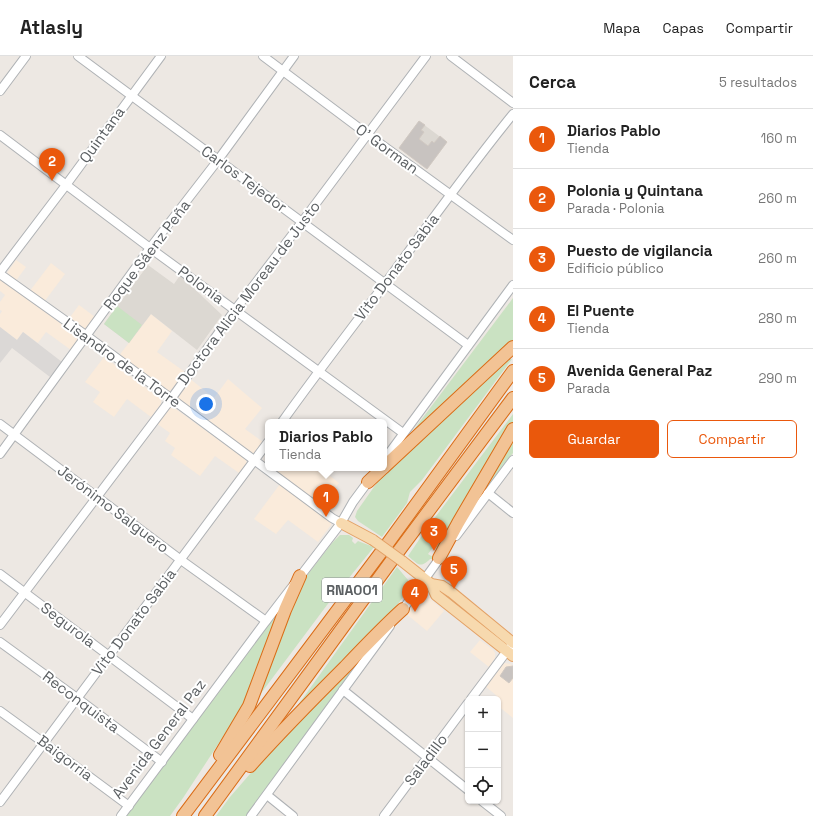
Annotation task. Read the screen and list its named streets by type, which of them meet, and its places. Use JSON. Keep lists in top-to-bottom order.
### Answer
{
  "streets": {
    "highway": ["RNA001"],
    "street": [
      "Quintana",
      "O' Gorman",
      "Carlos Tejedor",
      "Roque Sáenz Peña",
      "Vito Donato Sabia",
      "Polonia",
      "Doctora Alicia Moreau de Justo",
      "Lisandro de la Torre",
      "Jerónimo Salguero",
      "Segurola",
      "Reconquista",
      "Avenida General Paz",
      "Baigorria",
      "Saladillo"
    ]
  },
  "crossings": [
    ["Quintana", "Carlos Tejedor"],
    ["Quintana", "Polonia"],
    ["Quintana", "Lisandro de la Torre"],
    ["O' Gorman", "Roque Sáenz Peña"],
    ["O' Gorman", "Vito Donato Sabia"],
    ["O' Gorman", "Doctora Alicia Moreau de Justo"],
    ["Carlos Tejedor", "Roque Sáenz Peña"],
    ["Carlos Tejedor", "Vito Donato Sabia"],
    ["Carlos Tejedor", "Doctora Alicia Moreau de Justo"],
    ["Roque Sáenz Peña", "Polonia"],
    ["Roque Sáenz Peña", "Lisandro de la Torre"],
    ["Roque Sáenz Peña", "Jerónimo Salguero"],
    ["Vito Donato Sabia", "Polonia"],
    ["Vito Donato Sabia", "Lisandro de la Torre"],
    ["Vito Donato Sabia", "Jerónimo Salguero"],
    ["Vito Donato Sabia", "Segurola"],
    ["Vito Donato Sabia", "Reconquista"],
    ["Vito Donato Sabia", "Baigorria"],
    ["Polonia", "Doctora Alicia Moreau de Justo"],
    ["Doctora Alicia Moreau de Justo", "Lisandro de la Torre"],
    ["Doctora Alicia Moreau de Justo", "Jerónimo Salguero"],
    ["Doctora Alicia Moreau de Justo", "Segurola"],
    ["Lisandro de la Torre", "Avenida General Paz"],
    ["Jerónimo Salguero", "Avenida General Paz"],
    ["Segurola", "Avenida General Paz"],
    ["Reconquista", "Avenida General Paz"],
    ["Avenida General Paz", "Baigorria"]
  ],
  "page": {
    "header": "Atlasly",
    "nav": ["Mapa", "Capas", "Compartir"],
    "heading": ["Cerca", "5 resultados"],
    "list": [
      {
        "mark": "1",
        "name": "Diarios Pablo",
        "note": "Tienda",
        "value": "160 m"
      },
      {
        "mark": "2",
        "name": "Polonia y Quintana",
        "note": "Parada · Polonia",
        "value": "260 m"
      },
      {
        "mark": "3",
        "name": "Puesto de vigilancia",
        "note": "Edificio público",
        "value": "260 m"
      },
      {
        "mark": "4",
        "name": "El Puente",
        "note": "Tienda",
        "value": "280 m"
      },
      {
        "mark": "5",
        "name": "Avenida General Paz",
        "note": "Parada",
        "value": "290 m"
      }
    ],
    "pins": [
      "2",
      "1",
      "3",
      "5",
      "4"
    ],
    "buttons": ["Guardar", "Compartir"],
    "popup": ["Diarios Pablo", "Tienda"],
    "map_buttons": ["+", "−"]
  }
}
